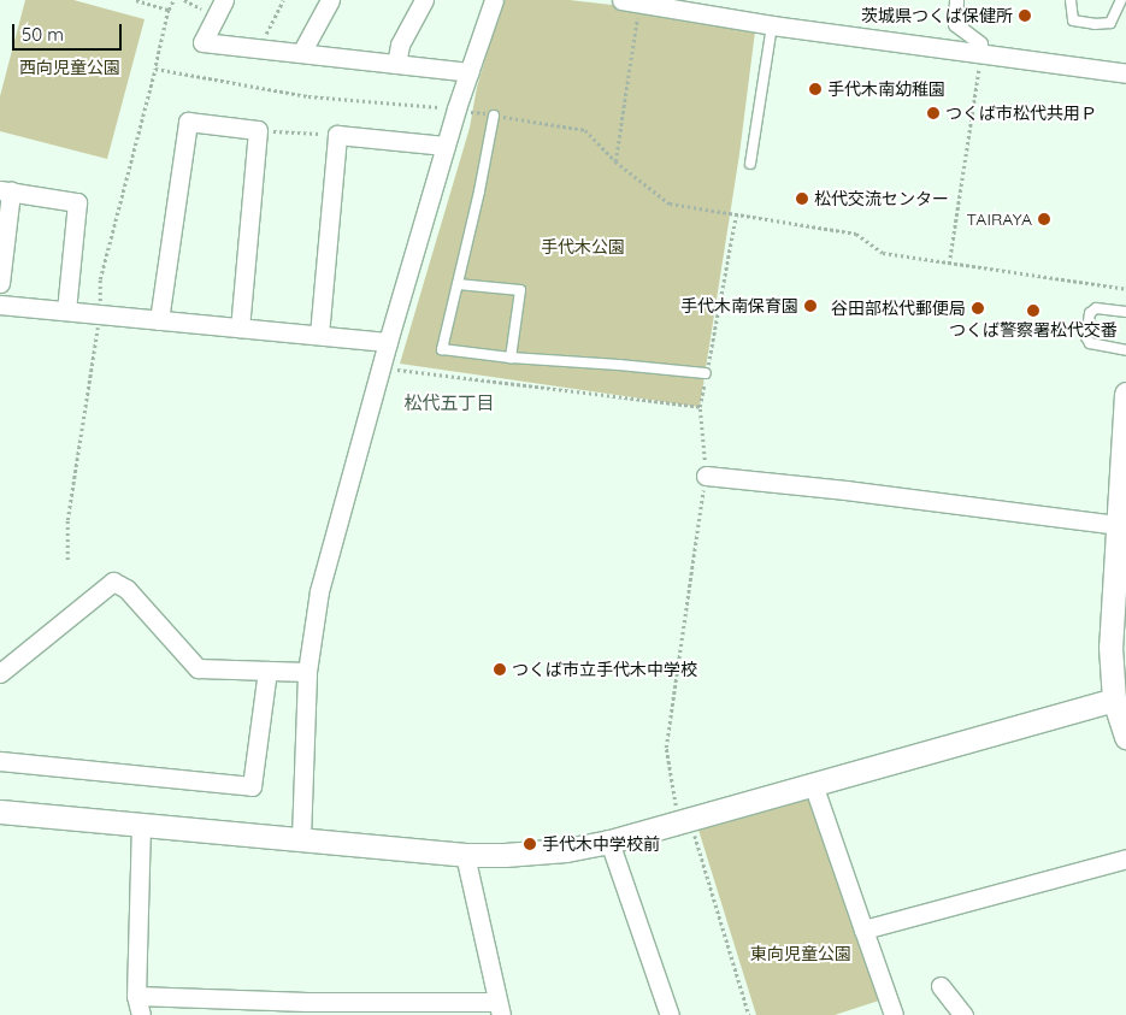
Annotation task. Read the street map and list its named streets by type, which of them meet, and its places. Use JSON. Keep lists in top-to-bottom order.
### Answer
{
  "districts": ["松代五丁目"],
  "parks": ["西向児童公園", "手代木公園", "東向児童公園"],
  "places": [
    "茨城県つくば保健所",
    "手代木南幼稚園",
    "つくば市松代共用Ｐ",
    "松代交流センター",
    "TAIRAYA",
    "手代木南保育園",
    "谷田部松代郵便局",
    "つくば警察署松代交番",
    "つくば市立手代木中学校",
    "手代木中学校前"
  ],
  "scale_bar": "50 m"
}
